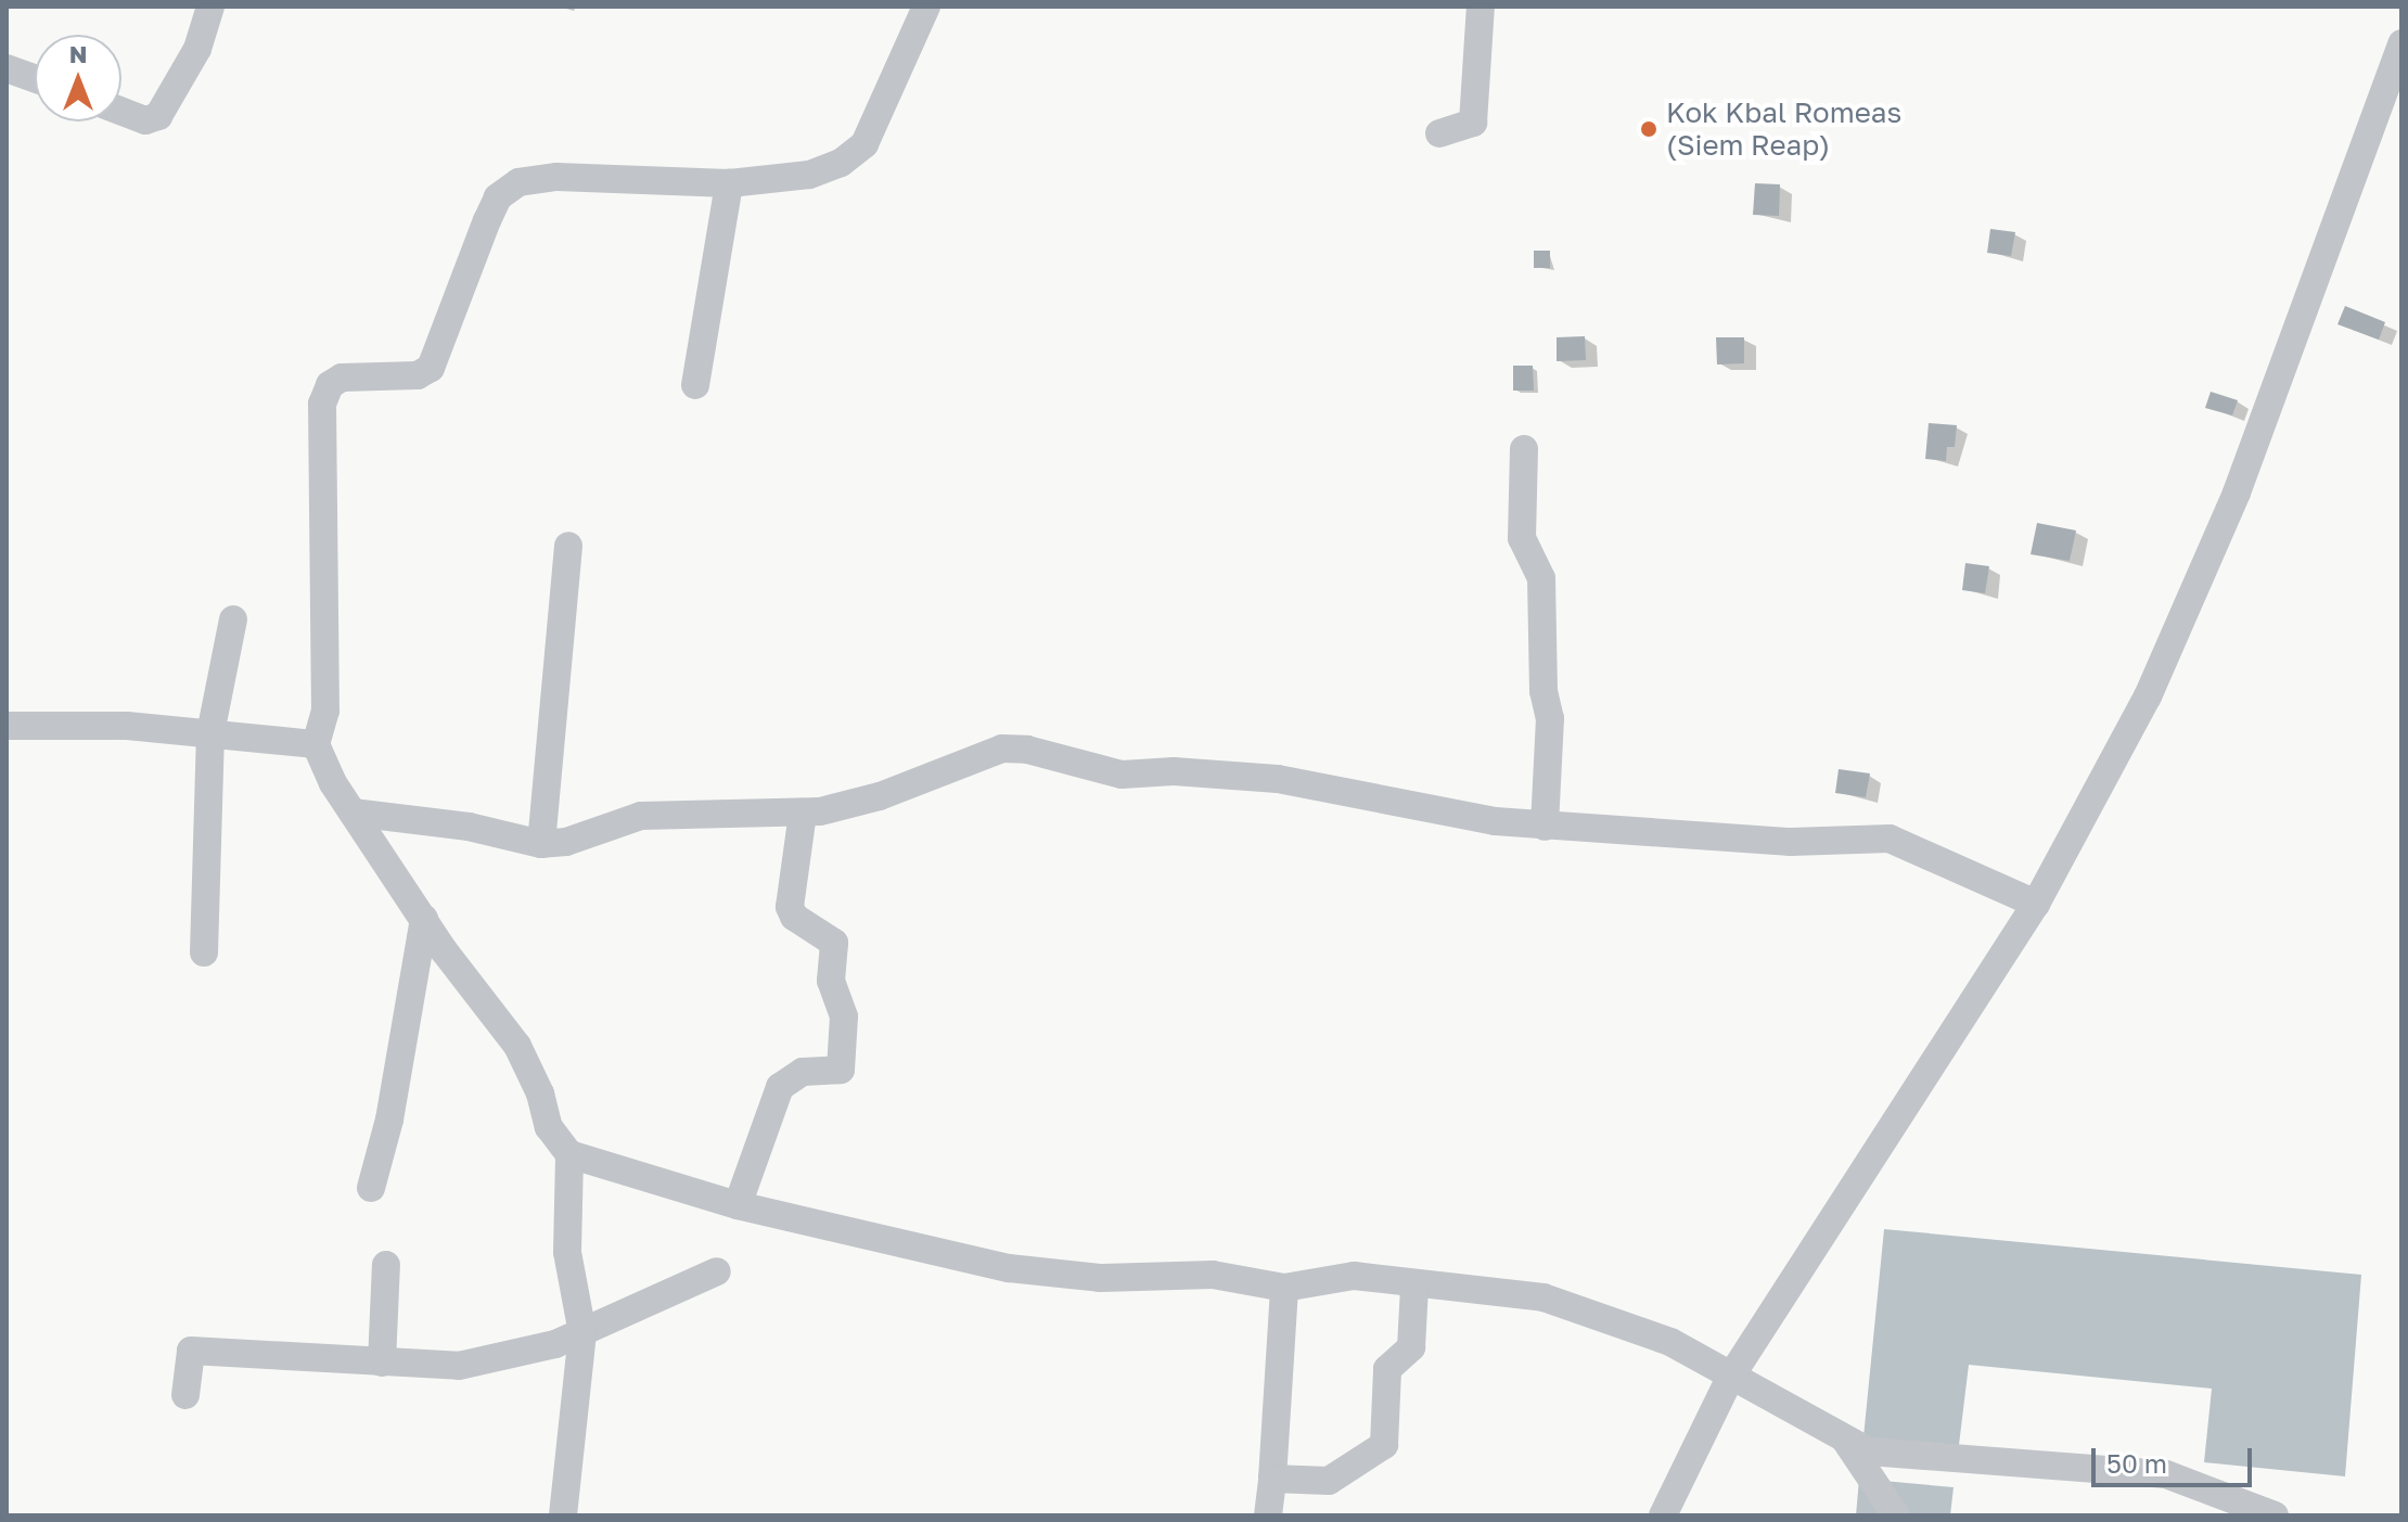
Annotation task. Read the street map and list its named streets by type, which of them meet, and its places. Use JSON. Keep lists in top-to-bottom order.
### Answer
{
  "places": ["Kok Kbal Romeas (Siem Reap)"],
  "scale_bar": "50 m",
  "north": "top"
}
